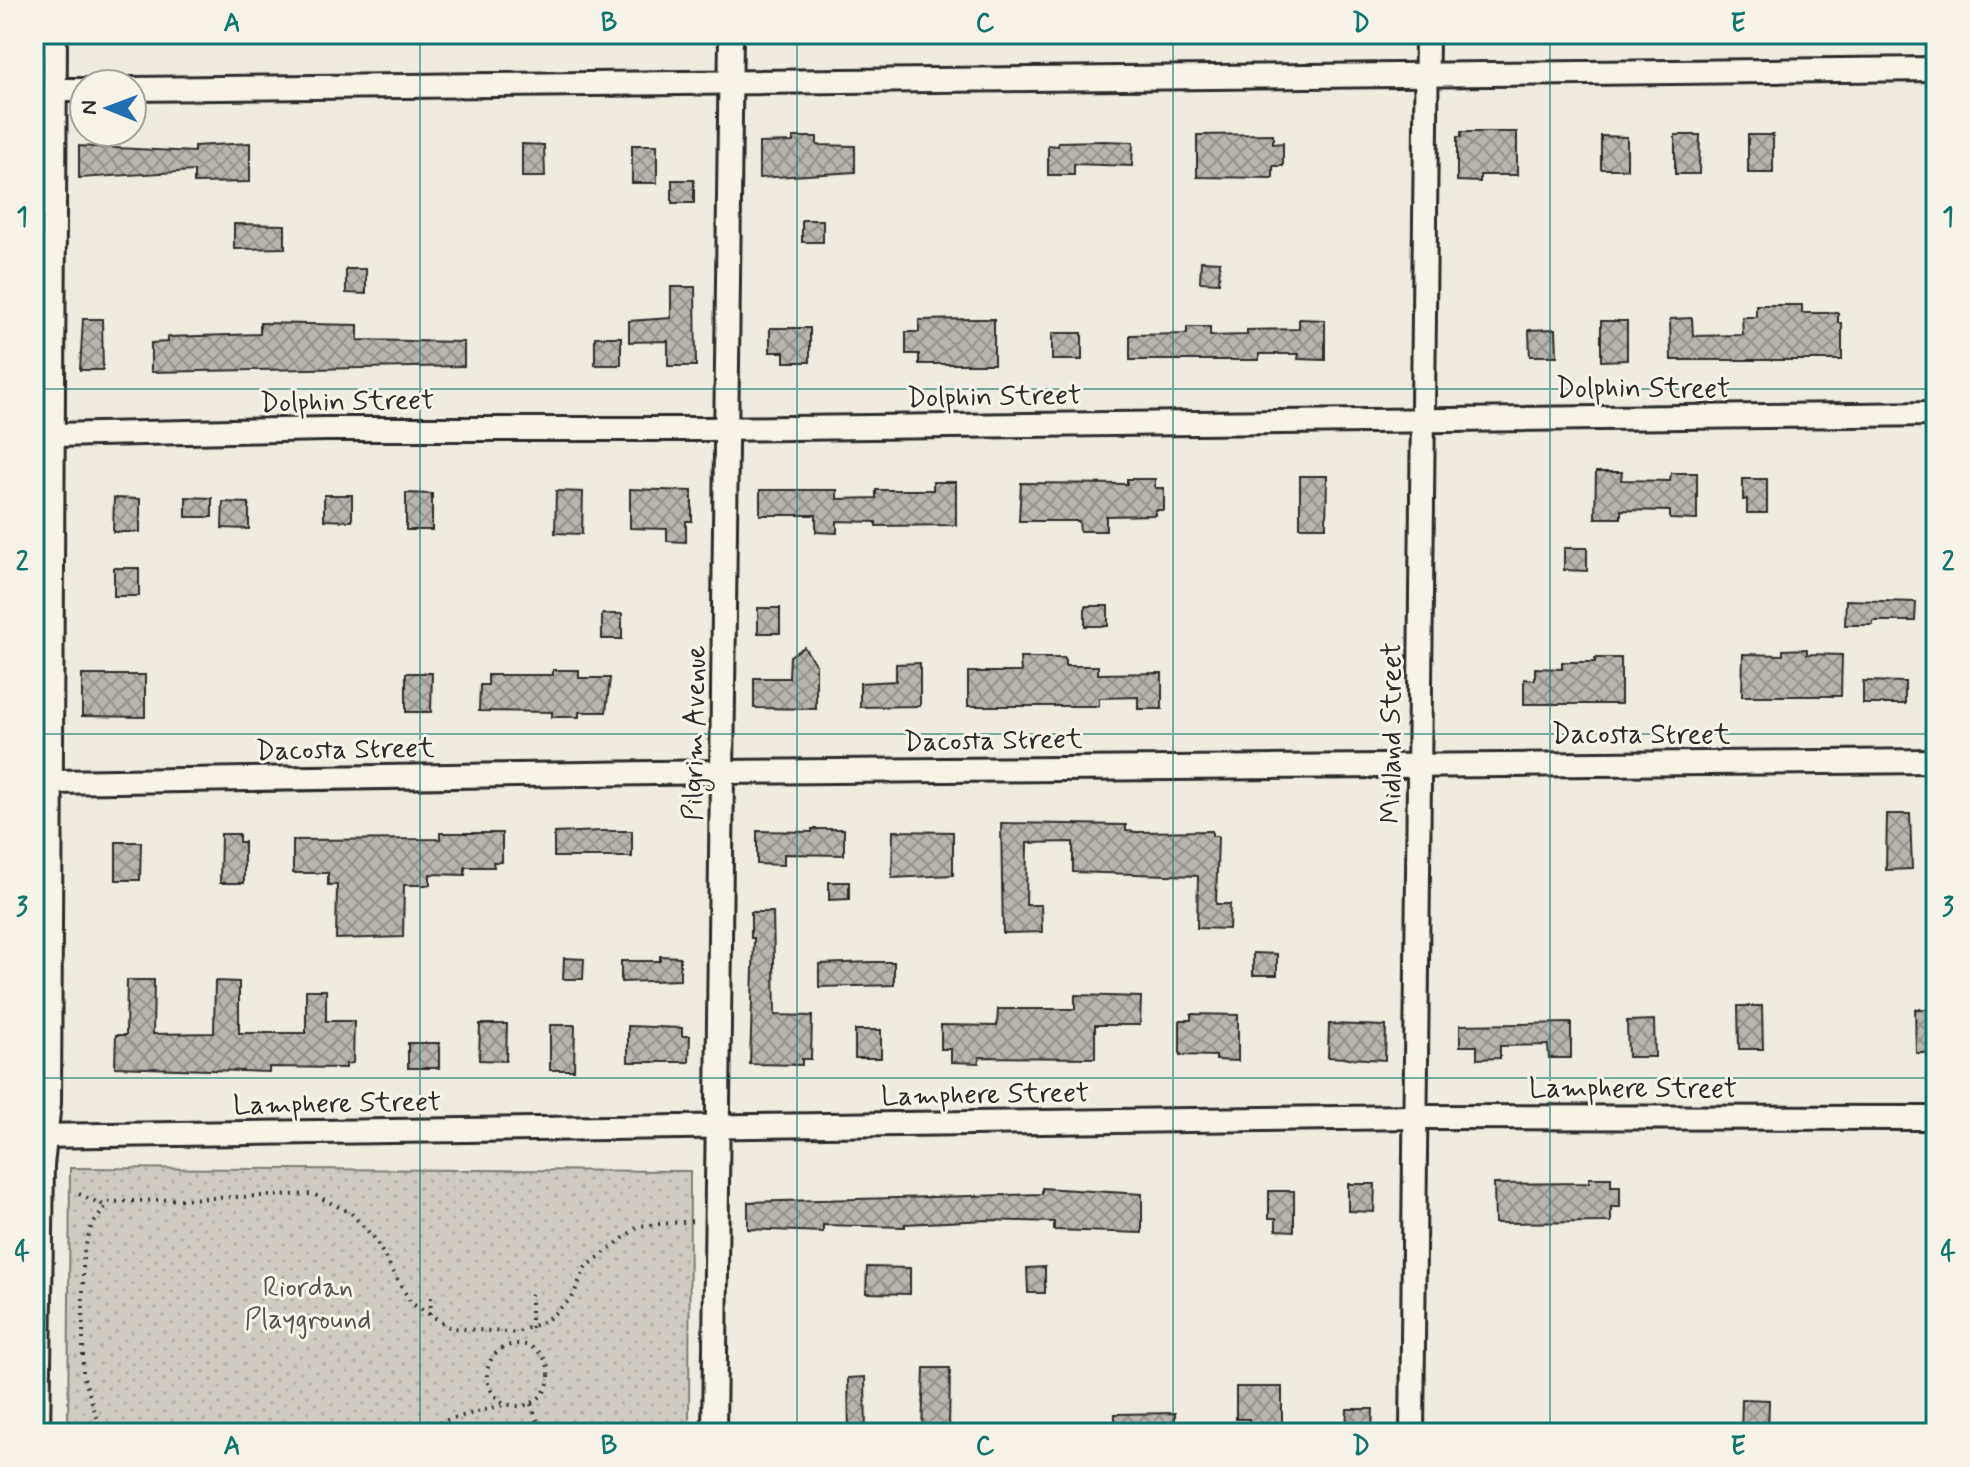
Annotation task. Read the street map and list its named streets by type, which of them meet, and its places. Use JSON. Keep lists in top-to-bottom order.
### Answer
{
  "streets": {
    "street": [
      "Dolphin Street",
      "Pilgrim Avenue",
      "Midland Street",
      "Dacosta Street",
      "Lamphere Street"
    ]
  },
  "crossings": [
    ["Dolphin Street", "Pilgrim Avenue"],
    ["Dolphin Street", "Midland Street"],
    ["Pilgrim Avenue", "Dacosta Street"],
    ["Pilgrim Avenue", "Lamphere Street"],
    ["Midland Street", "Dacosta Street"],
    ["Midland Street", "Lamphere Street"]
  ],
  "parks": ["Riordan Playground"],
  "north": "left",
  "grid": {
    "columns": [
      "A",
      "B",
      "C",
      "D",
      "E"
    ],
    "rows": [
      "1",
      "2",
      "3",
      "4"
    ]
  }
}
